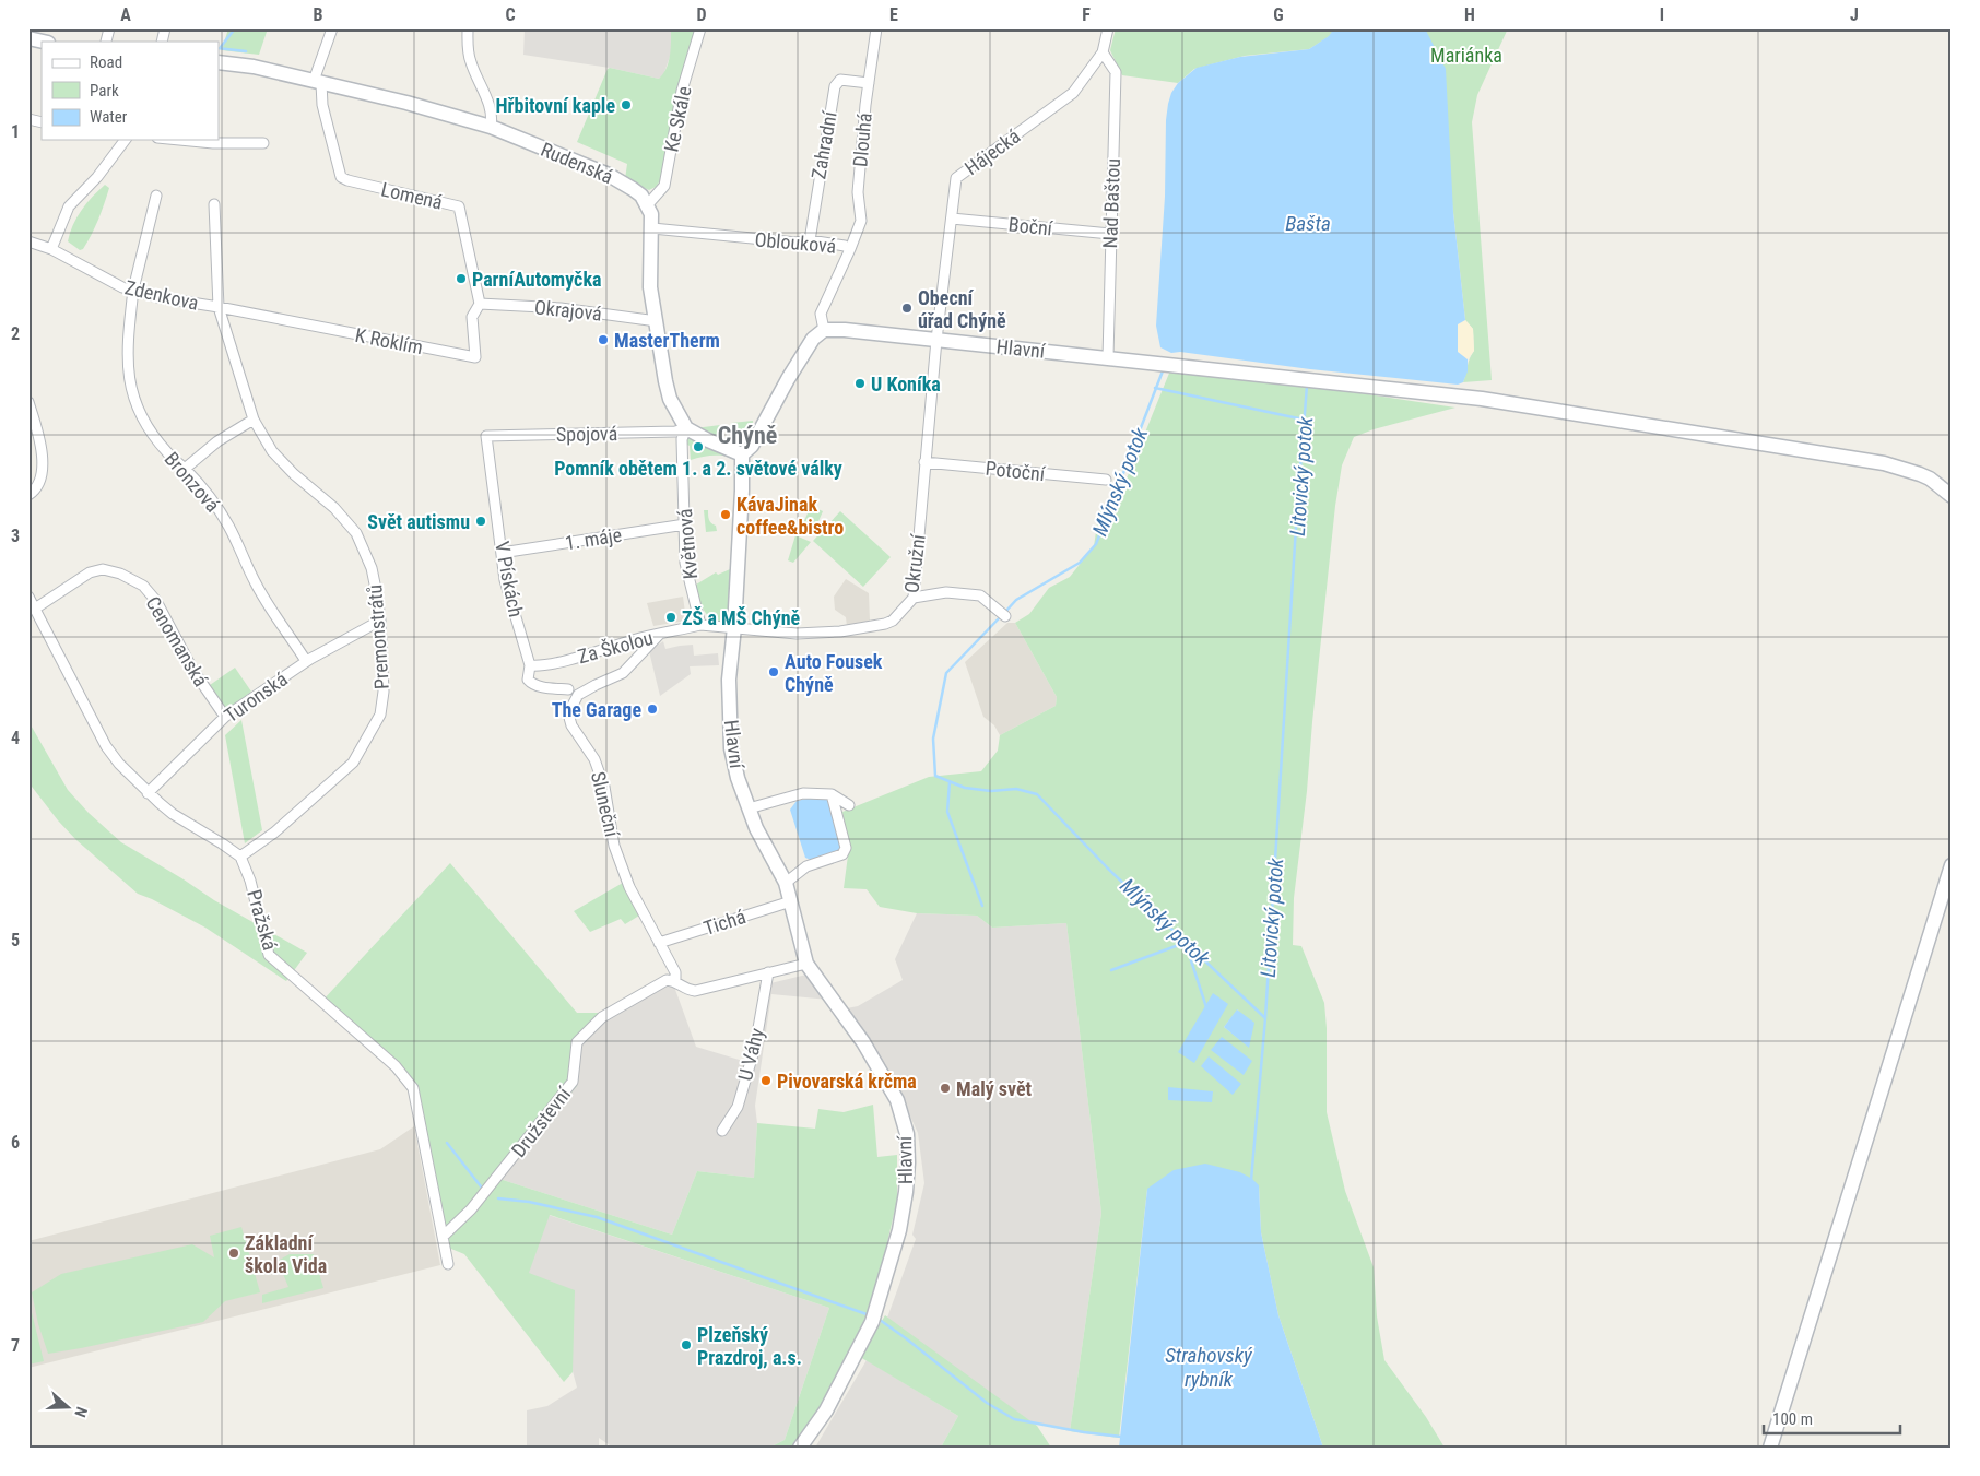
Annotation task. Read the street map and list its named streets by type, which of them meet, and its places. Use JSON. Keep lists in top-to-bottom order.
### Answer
{
  "streets": {
    "street": [
      "Ke Skále",
      "Dlouhá",
      "Zahradní",
      "Hájecká",
      "Rudenská",
      "Lomená",
      "Nad Baštou",
      "Boční",
      "Oblouková",
      "Zdenkova",
      "Okrajová",
      "K Roklím",
      "Hlavní",
      "Spojová",
      "Potoční",
      "Bronzová",
      "1. máje",
      "Květnová",
      "Okružní",
      "V Pískách",
      "Premonstrátů",
      "Cenomanská",
      "Za Školou",
      "Turonská",
      "Sluneční",
      "Pražská",
      "Tichá",
      "U Váhy",
      "Družstevní"
    ]
  },
  "crossings": [
    ["Ke Skále", "Rudenská"],
    ["Dlouhá", "Zahradní"],
    ["Dlouhá", "Oblouková"],
    ["Zahradní", "Oblouková"],
    ["Hájecká", "Nad Baštou"],
    ["Hájecká", "Boční"],
    ["Hájecká", "Hlavní"],
    ["Hájecká", "Okružní"],
    ["Rudenská", "Lomená"],
    ["Lomená", "Okrajová"],
    ["Lomená", "K Roklím"],
    ["Nad Baštou", "Boční"],
    ["Nad Baštou", "Hlavní"],
    ["Oblouková", "Hlavní"],
    ["Zdenkova", "K Roklím"],
    ["Zdenkova", "Bronzová"],
    ["Zdenkova", "Premonstrátů"],
    ["Okrajová", "K Roklím"],
    ["Hlavní", "Okružní"],
    ["Hlavní", "Tichá"],
    ["Spojová", "Květnová"],
    ["Spojová", "V Pískách"],
    ["Potoční", "Okružní"],
    ["Bronzová", "Turonská"],
    ["1. máje", "Květnová"],
    ["1. máje", "V Pískách"],
    ["Květnová", "Za Školou"],
    ["V Pískách", "Za Školou"],
    ["Premonstrátů", "Turonská"],
    ["Premonstrátů", "Pražská"],
    ["Cenomanská", "Turonská"],
    ["Za Školou", "Sluneční"],
    ["Sluneční", "Tichá"],
    ["Sluneční", "Družstevní"],
    ["Pražská", "Družstevní"]
  ],
  "districts": ["Chýně"],
  "water": [
    "Bašta",
    "Litovický potok",
    "Mlýnský potok",
    "Strahovský rybník"
  ],
  "parks": ["Mariánka"],
  "places": [
    "Hřbitovní kaple",
    "ParníAutomyčka",
    "Obecní úřad Chýně",
    "MasterTherm",
    "U Koníka",
    "Pomník obětem 1. a 2. světové války",
    "KávaJinak coffee&bistro",
    "Svět autismu",
    "ZŠ a MŠ Chýně",
    "Auto Fousek Chýně",
    "The Garage",
    "Pivovarská krčma",
    "Malý svět",
    "Základní škola Vida",
    "Plzeňský Prazdroj, a.s."
  ],
  "legend": ["Road", "Park", "Water"],
  "scale_bar": "100 m",
  "north": "right",
  "grid": {
    "columns": [
      "A",
      "B",
      "C",
      "D",
      "E",
      "F",
      "G",
      "H",
      "I",
      "J"
    ],
    "rows": [
      "1",
      "2",
      "3",
      "4",
      "5",
      "6",
      "7"
    ]
  }
}
